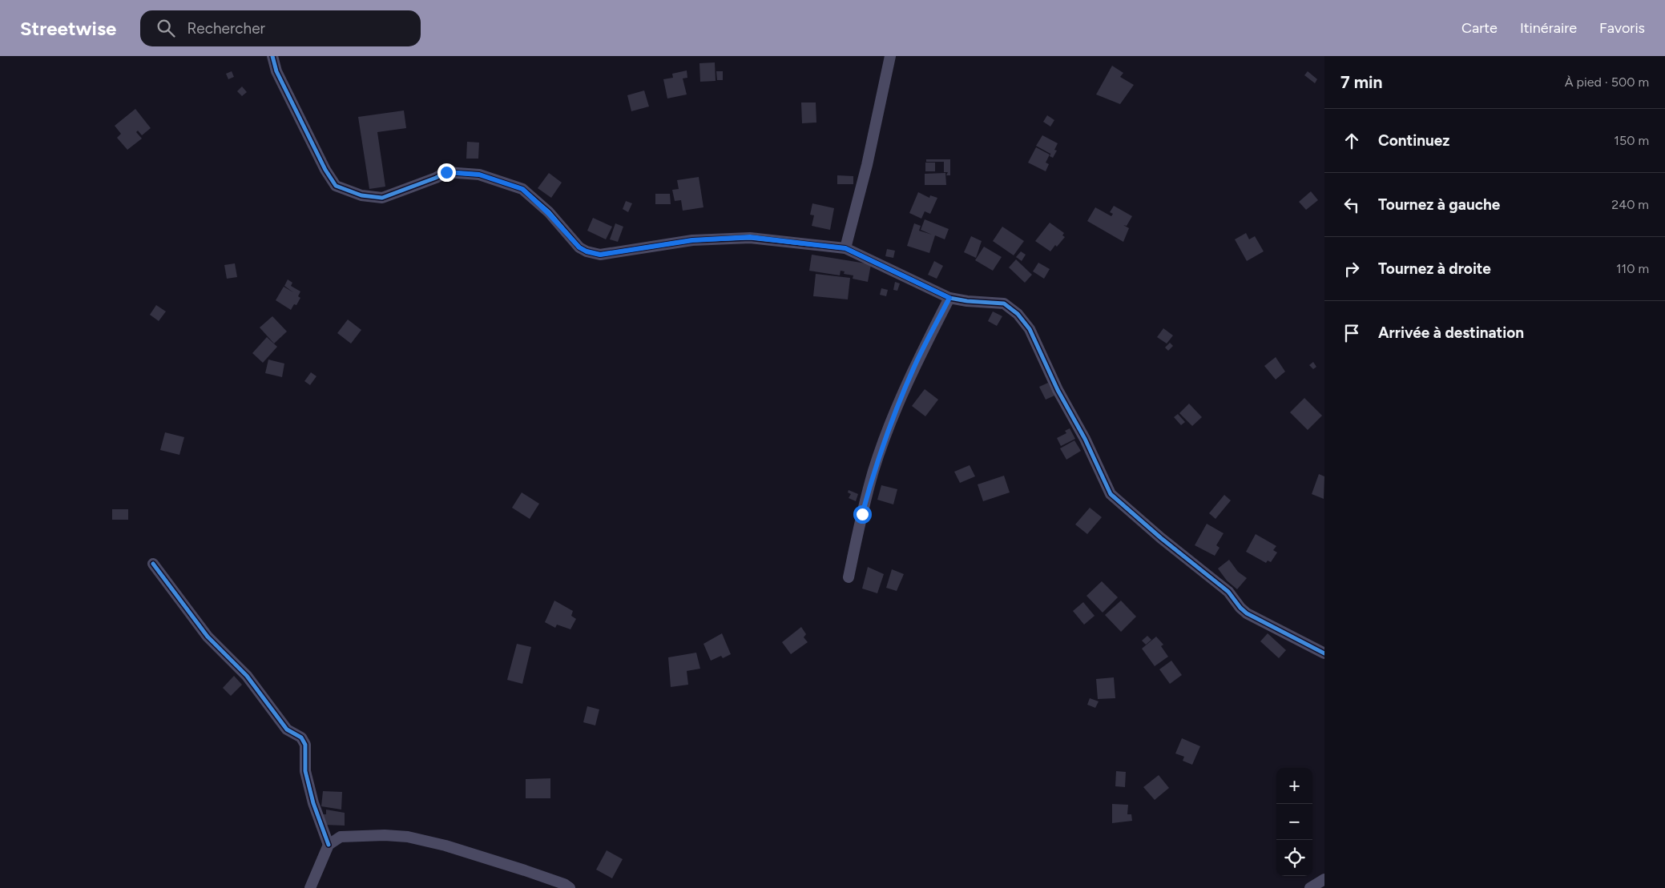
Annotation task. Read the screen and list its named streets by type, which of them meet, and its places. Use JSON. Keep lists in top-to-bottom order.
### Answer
{
  "page": {
    "header": "Streetwise",
    "search": "Rechercher",
    "nav": ["Carte", "Itinéraire", "Favoris"],
    "heading": ["7 min", "À pied · 500 m"],
    "list": [
      ["Continuez", "150 m"],
      ["Tournez à gauche", "240 m"],
      ["Tournez à droite", "110 m"],
      "Arrivée à destination"
    ],
    "map_buttons": ["+", "−"]
  }
}
